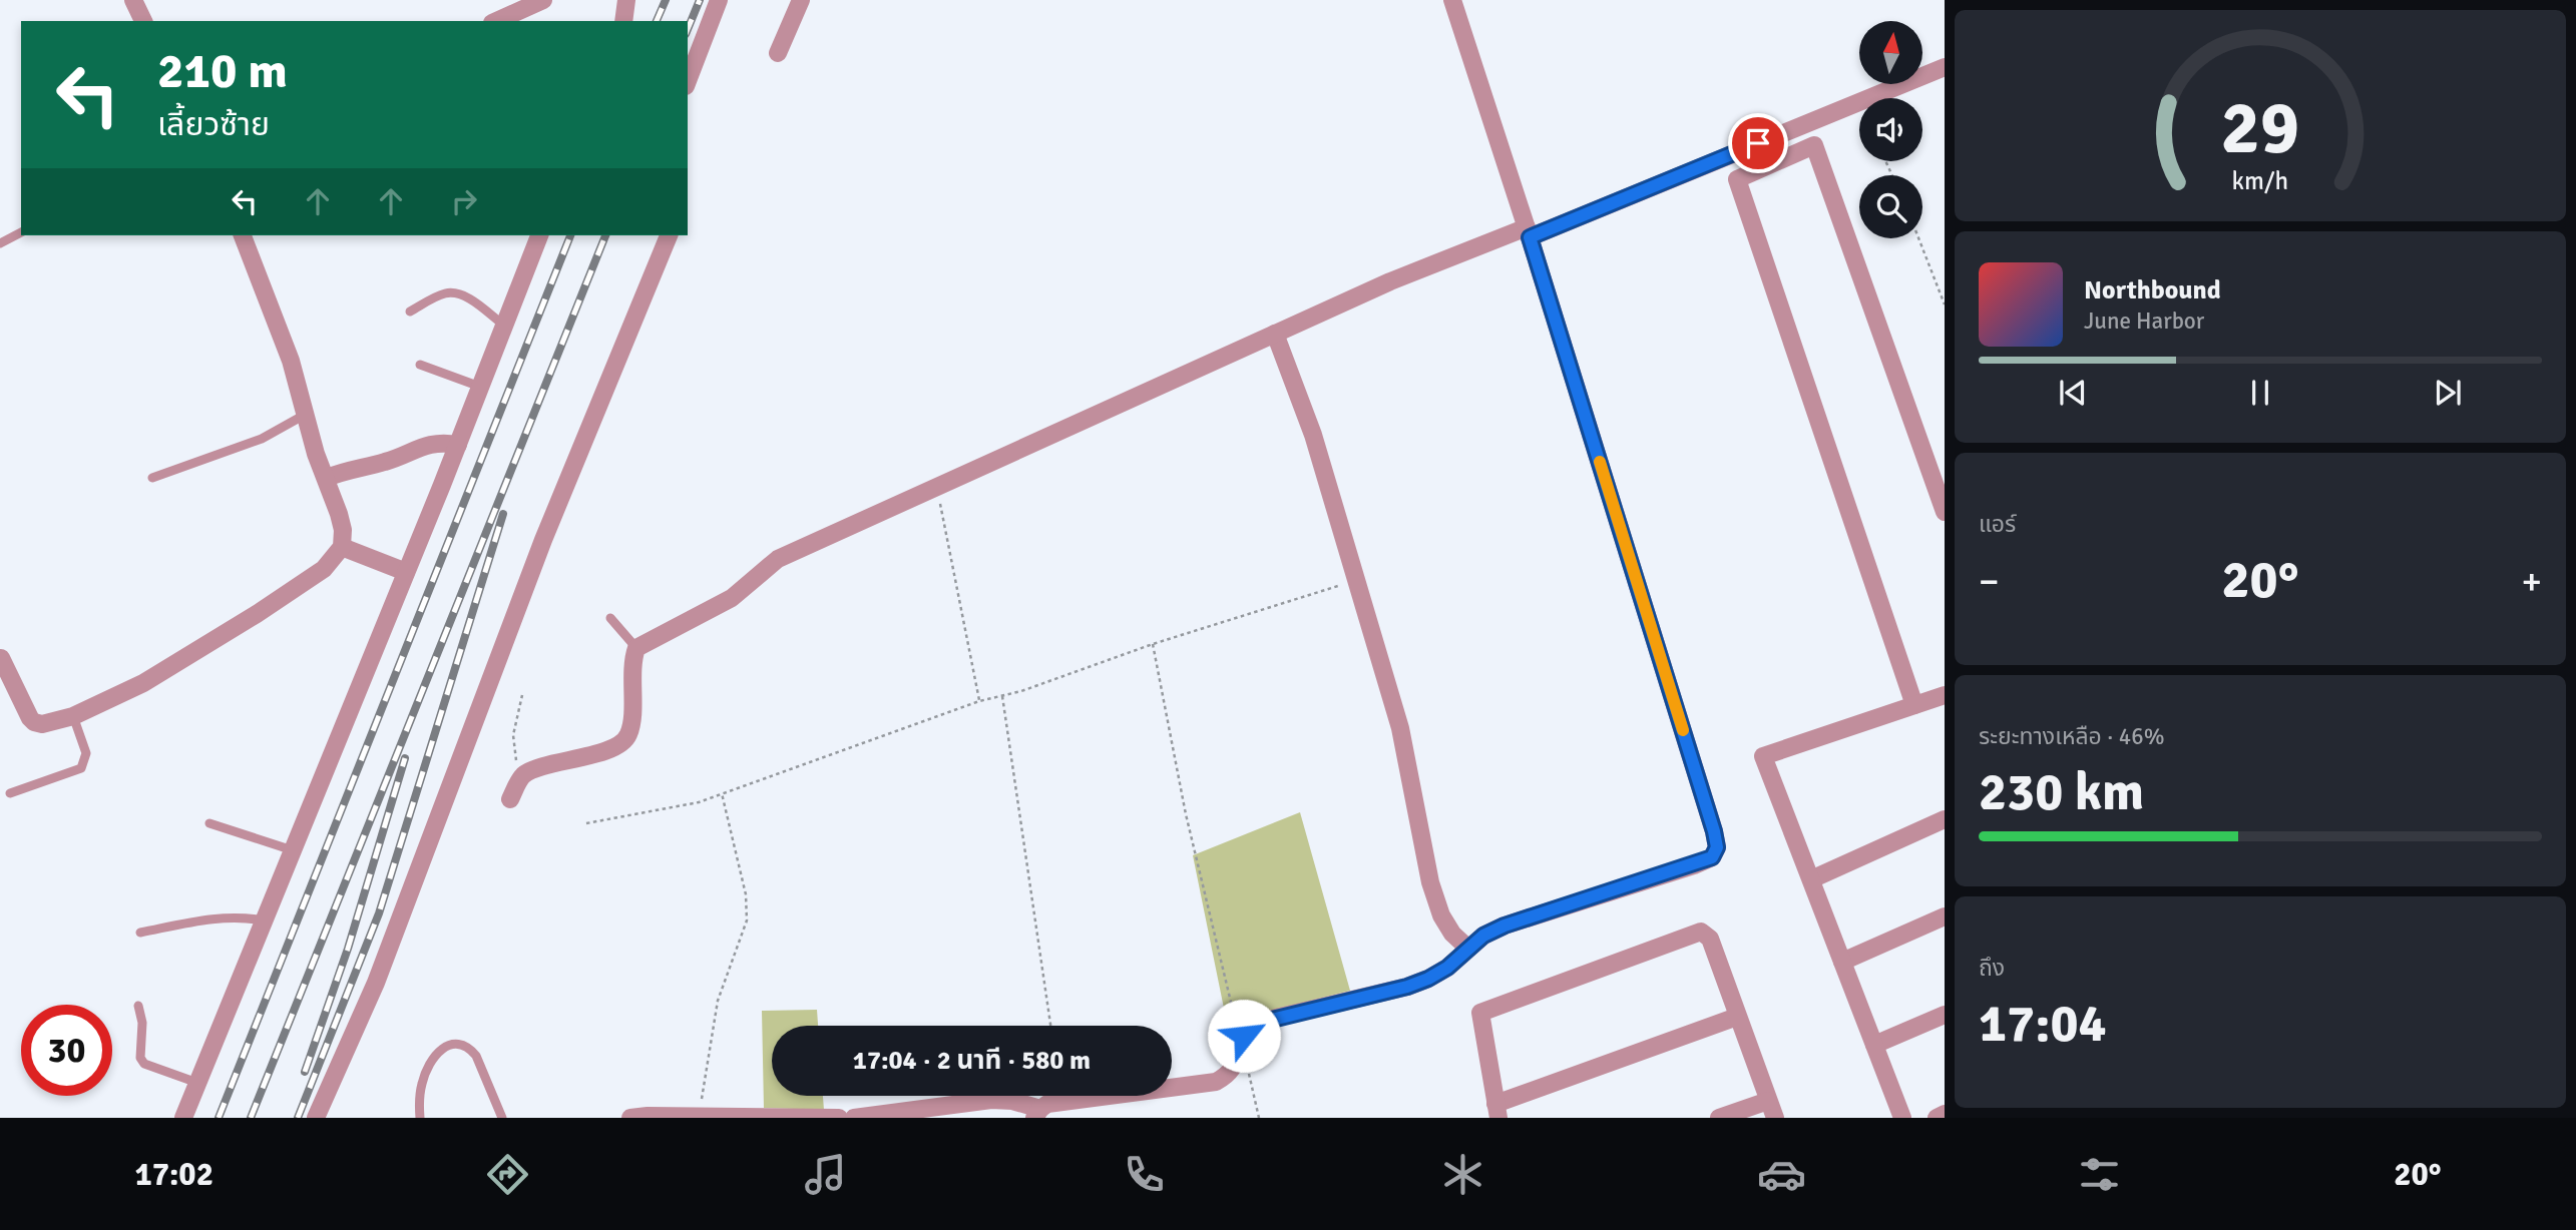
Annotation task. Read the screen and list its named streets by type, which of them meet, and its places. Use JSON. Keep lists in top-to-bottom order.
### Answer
{
  "north": "top",
  "page": {
    "turn": ["210 m", "เลี้ยวซ้าย"],
    "song": ["Northbound", "June Harbor"],
    "tile": [
      "แอร์",
      ["ระยะทางเหลือ · 46%", "230 km"],
      ["ถึง", "17:04"]
    ],
    "heat": ["−", "20°", "+"],
    "limit": "30",
    "trip": "17:04 · 2 นาที · 580 m",
    "tabs": ["17:02", "20°"],
    "gauge": ["29", "km/h"]
  }
}
